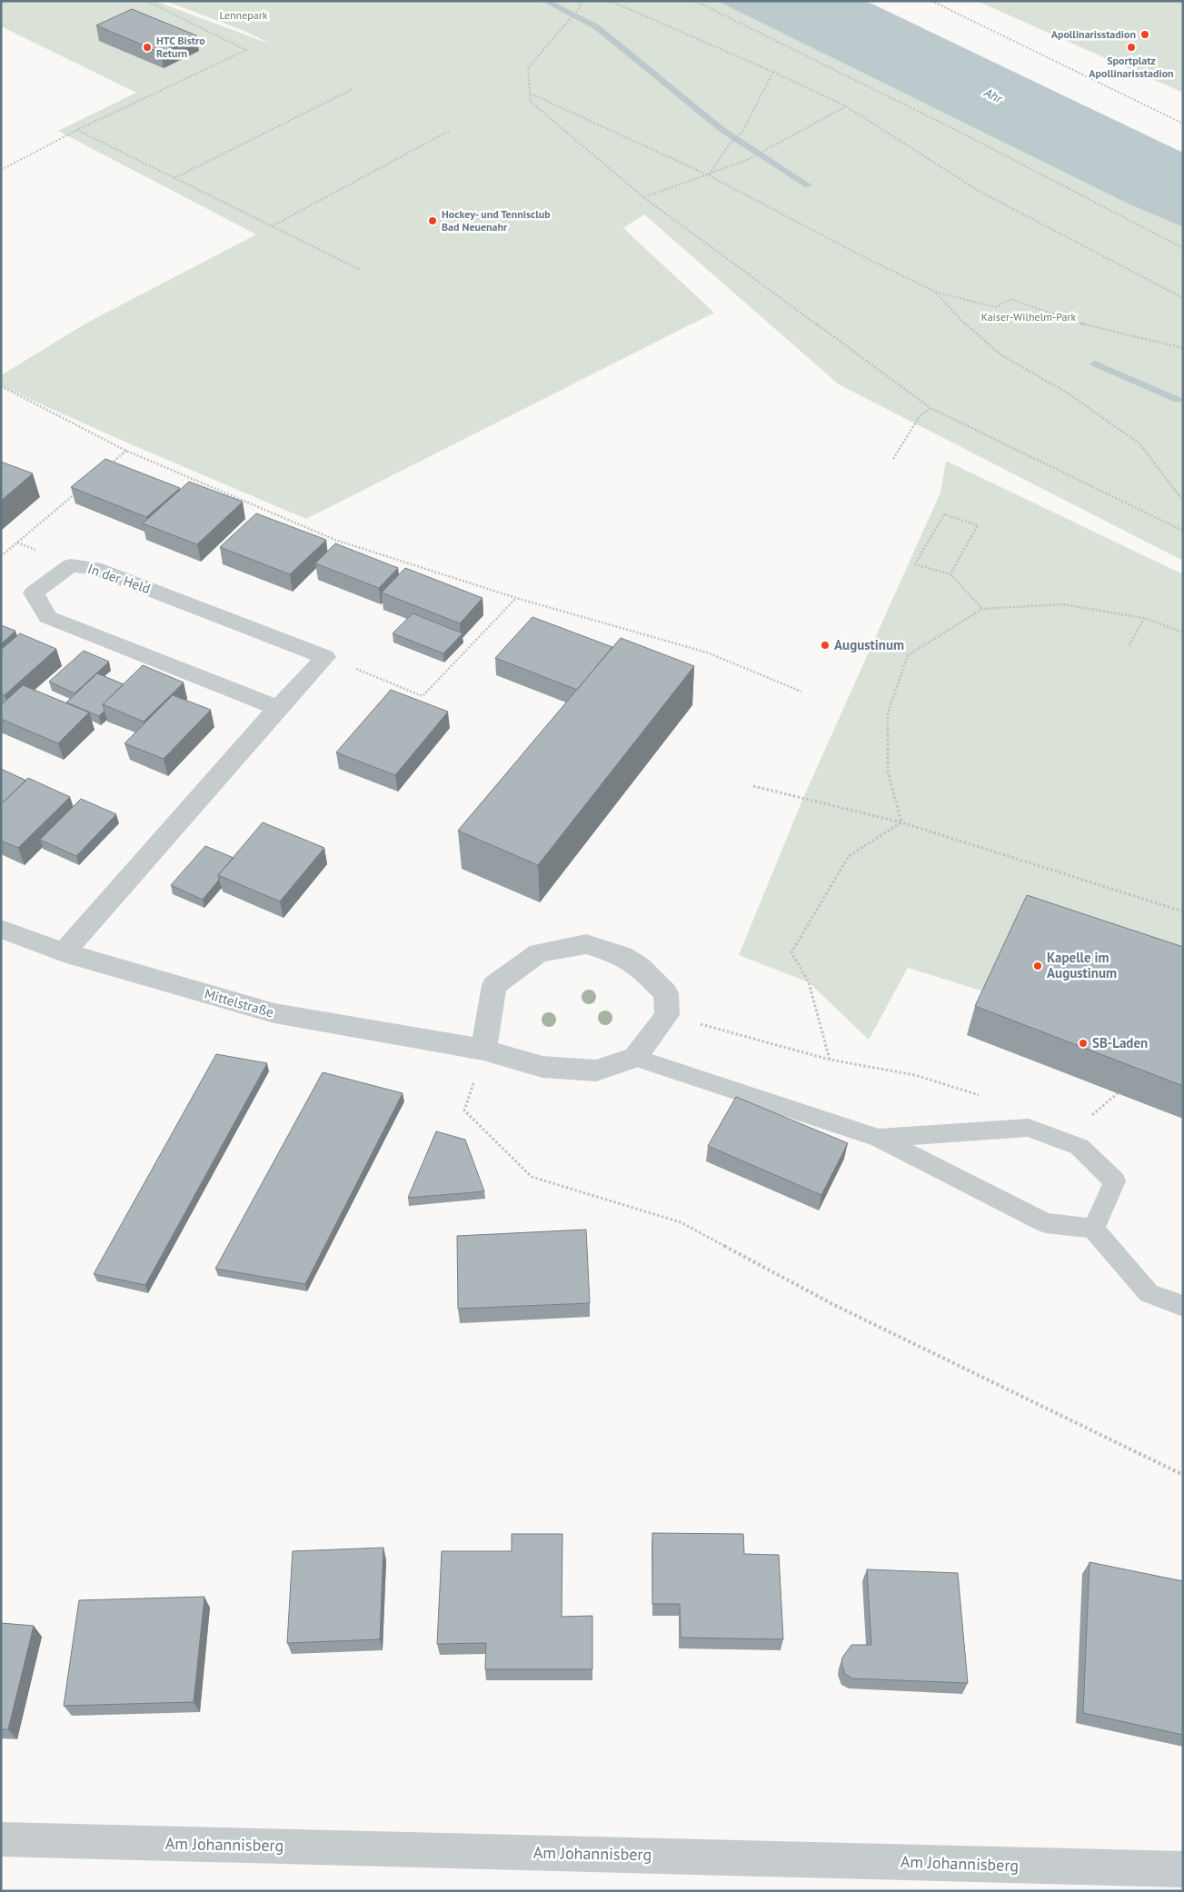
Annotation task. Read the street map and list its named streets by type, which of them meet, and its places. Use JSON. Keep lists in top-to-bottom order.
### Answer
{
  "streets": {
    "street": ["In der Held", "Mittelstraße", "Am Johannisberg"]
  },
  "water": ["Ahr"],
  "parks": ["Lennepark", "Kaiser-Wilhelm-Park"],
  "places": [
    "Apollinarisstadion",
    "HTC Bistro Return",
    "Sportplatz Apollinarisstadion",
    "Hockey- und Tennisclub Bad Neuenahr",
    "Augustinum",
    "Kapelle im Augustinum",
    "SB-Laden"
  ]
}
